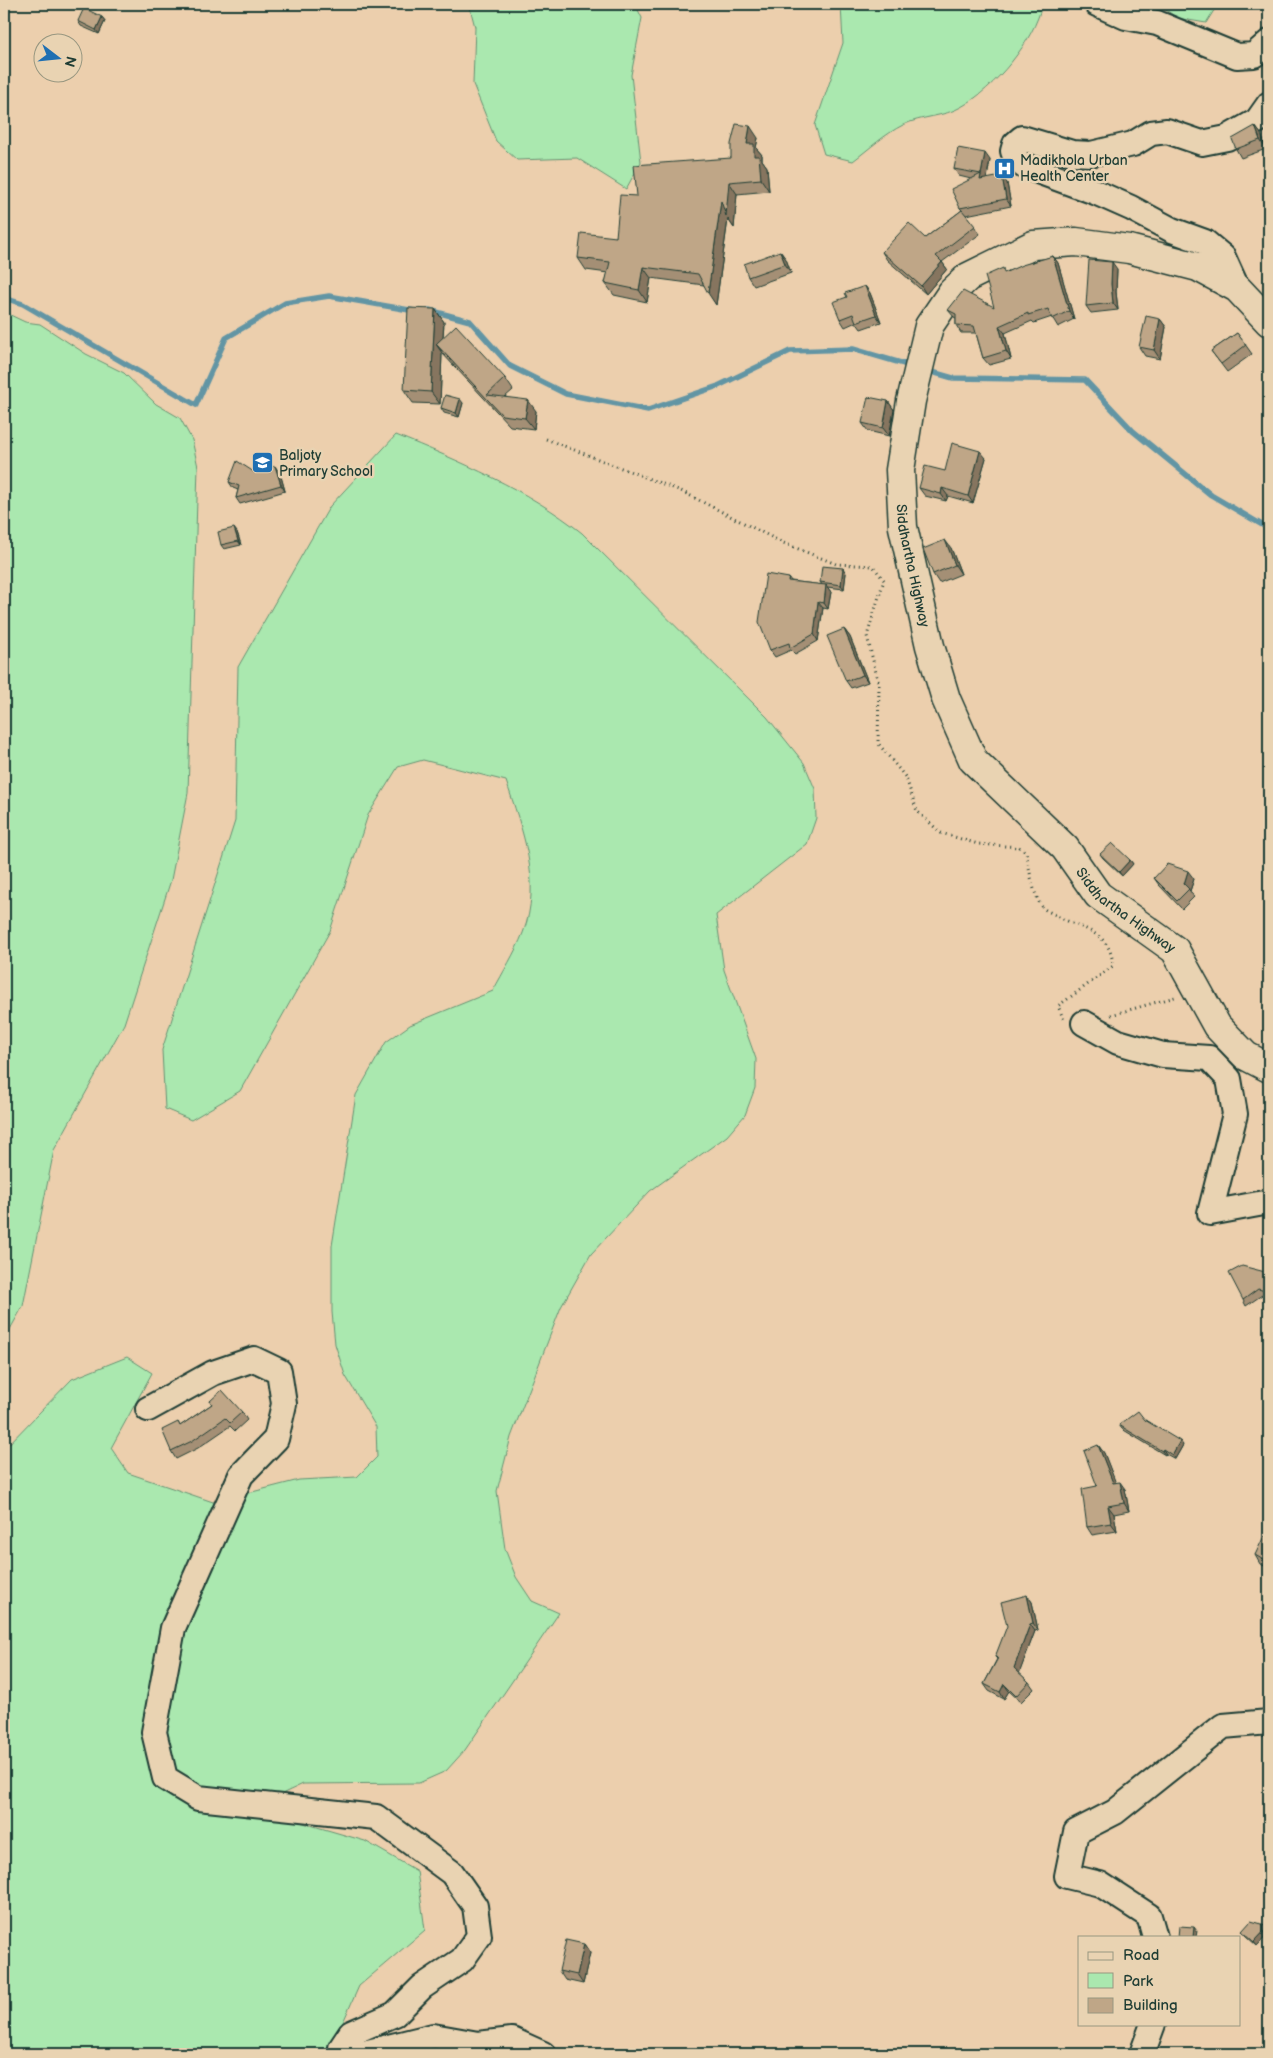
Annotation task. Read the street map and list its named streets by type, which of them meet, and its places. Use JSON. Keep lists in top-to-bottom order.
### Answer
{
  "streets": {
    "highway": ["Siddhartha Highway"]
  },
  "places": {
    "hospital": ["Madikhola Urban Health Center"],
    "school or university": ["Baljoty Primary School"]
  },
  "legend": ["Road", "Park", "Building"],
  "north": "right"
}
